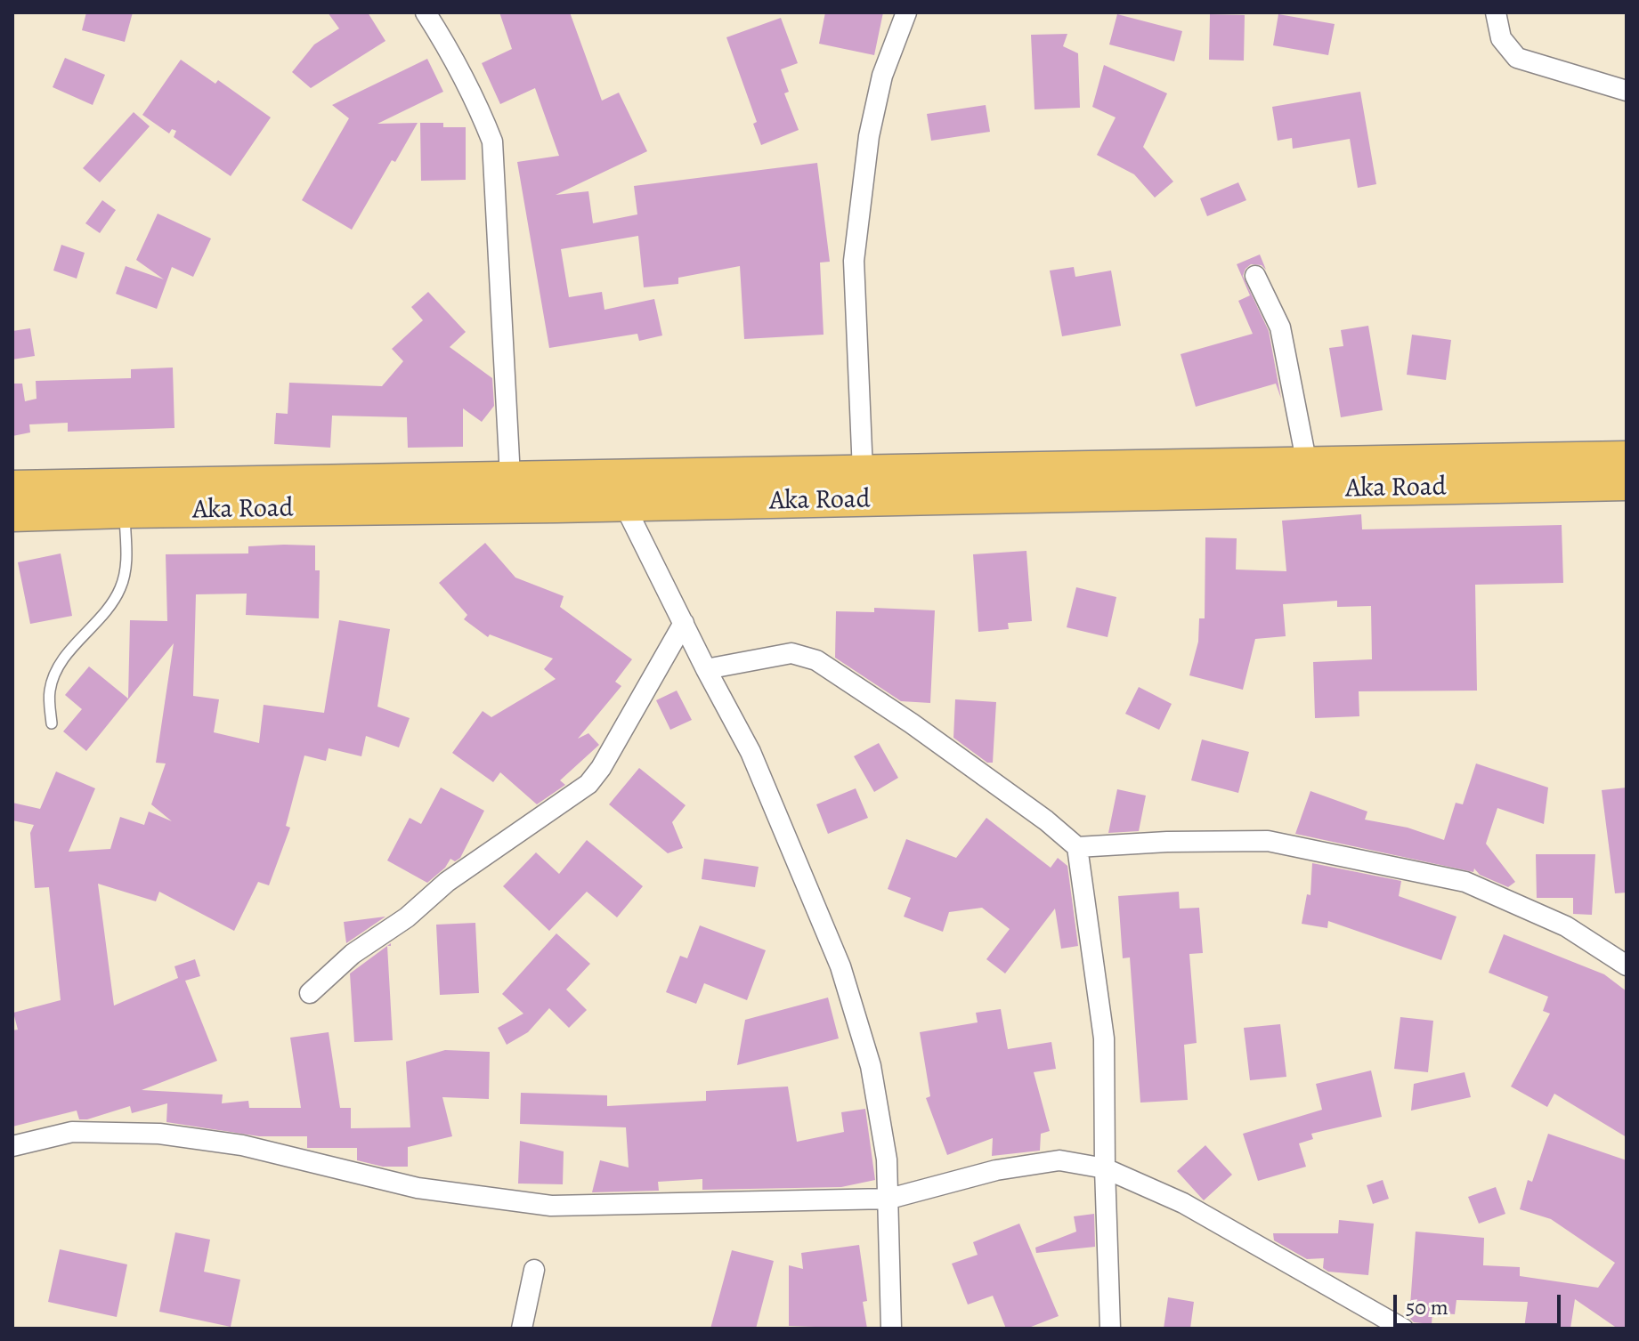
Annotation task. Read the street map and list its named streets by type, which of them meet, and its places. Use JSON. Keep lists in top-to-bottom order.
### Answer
{
  "streets": {
    "main road": ["Aka Road"]
  },
  "scale_bar": "50 m"
}
